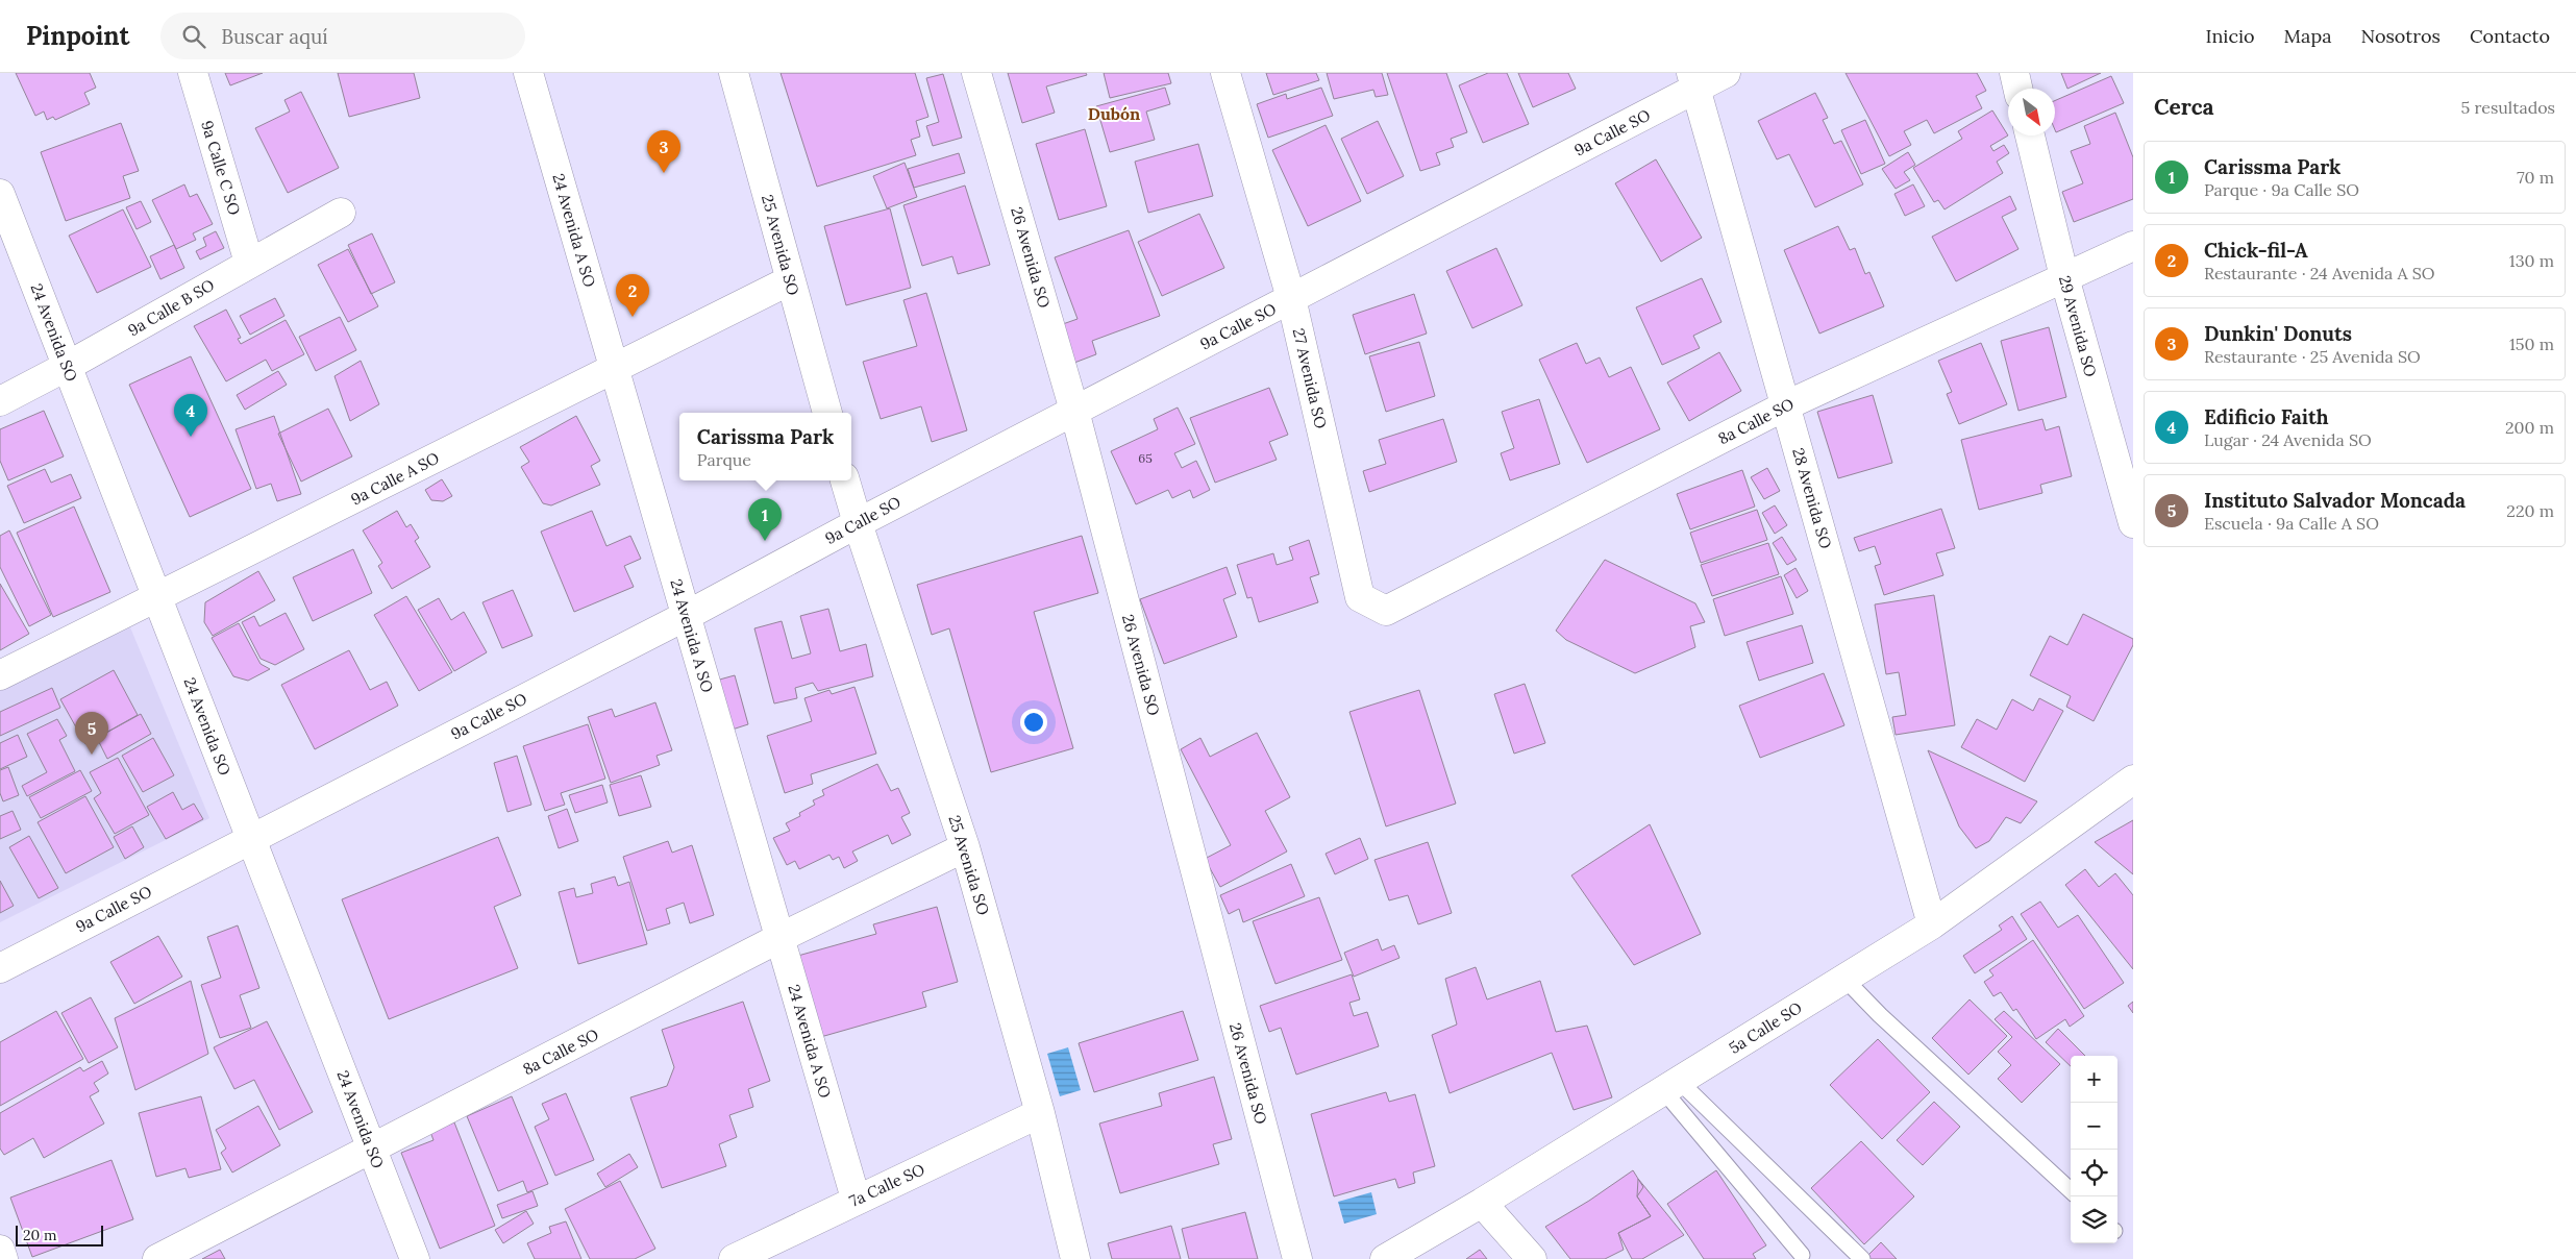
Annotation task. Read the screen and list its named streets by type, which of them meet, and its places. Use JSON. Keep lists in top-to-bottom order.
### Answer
{
  "streets": {
    "street": [
      "9a Calle SO",
      "9a Calle C SO",
      "24 Avenida A SO",
      "25 Avenida SO",
      "26 Avenida SO",
      "9a Calle B SO",
      "29 Avenida SO",
      "24 Avenida SO",
      "27 Avenida SO",
      "8a Calle SO",
      "9a Calle A SO",
      "28 Avenida SO",
      "5a Calle SO",
      "7a Calle SO"
    ]
  },
  "crossings": [
    ["9a Calle SO", "24 Avenida A SO"],
    ["9a Calle SO", "25 Avenida SO"],
    ["9a Calle SO", "26 Avenida SO"],
    ["9a Calle SO", "24 Avenida SO"],
    ["9a Calle SO", "27 Avenida SO"],
    ["9a Calle SO", "28 Avenida SO"],
    ["9a Calle C SO", "9a Calle B SO"],
    ["24 Avenida A SO", "8a Calle SO"],
    ["24 Avenida A SO", "9a Calle A SO"],
    ["24 Avenida A SO", "7a Calle SO"],
    ["25 Avenida SO", "8a Calle SO"],
    ["25 Avenida SO", "9a Calle A SO"],
    ["25 Avenida SO", "7a Calle SO"],
    ["9a Calle B SO", "24 Avenida SO"],
    ["29 Avenida SO", "8a Calle SO"],
    ["24 Avenida SO", "8a Calle SO"],
    ["24 Avenida SO", "9a Calle A SO"],
    ["27 Avenida SO", "8a Calle SO"],
    ["8a Calle SO", "28 Avenida SO"],
    ["28 Avenida SO", "5a Calle SO"]
  ],
  "districts": ["Dubón"],
  "house_numbers": ["65"],
  "scale_bar": "20 m",
  "north": "bottom right",
  "page": {
    "header": "Pinpoint",
    "search": "Buscar aquí",
    "nav": [
      "Inicio",
      "Mapa",
      "Nosotros",
      "Contacto"
    ],
    "heading": ["Cerca", "5 resultados"],
    "pins": [
      "3",
      "2",
      "4",
      "1",
      "5"
    ],
    "list": [
      {
        "mark": "1",
        "name": "Carissma Park",
        "note": "Parque · 9a Calle SO",
        "value": "70 m"
      },
      {
        "mark": "2",
        "name": "Chick-fil-A",
        "note": "Restaurante · 24 Avenida A SO",
        "value": "130 m"
      },
      {
        "mark": "3",
        "name": "Dunkin' Donuts",
        "note": "Restaurante · 25 Avenida SO",
        "value": "150 m"
      },
      {
        "mark": "4",
        "name": "Edificio Faith",
        "note": "Lugar · 24 Avenida SO",
        "value": "200 m"
      },
      {
        "mark": "5",
        "name": "Instituto Salvador Moncada",
        "note": "Escuela · 9a Calle A SO",
        "value": "220 m"
      }
    ],
    "popup": ["Carissma Park", "Parque"],
    "map_buttons": ["+", "−"],
    "scale": "20 m"
  }
}
